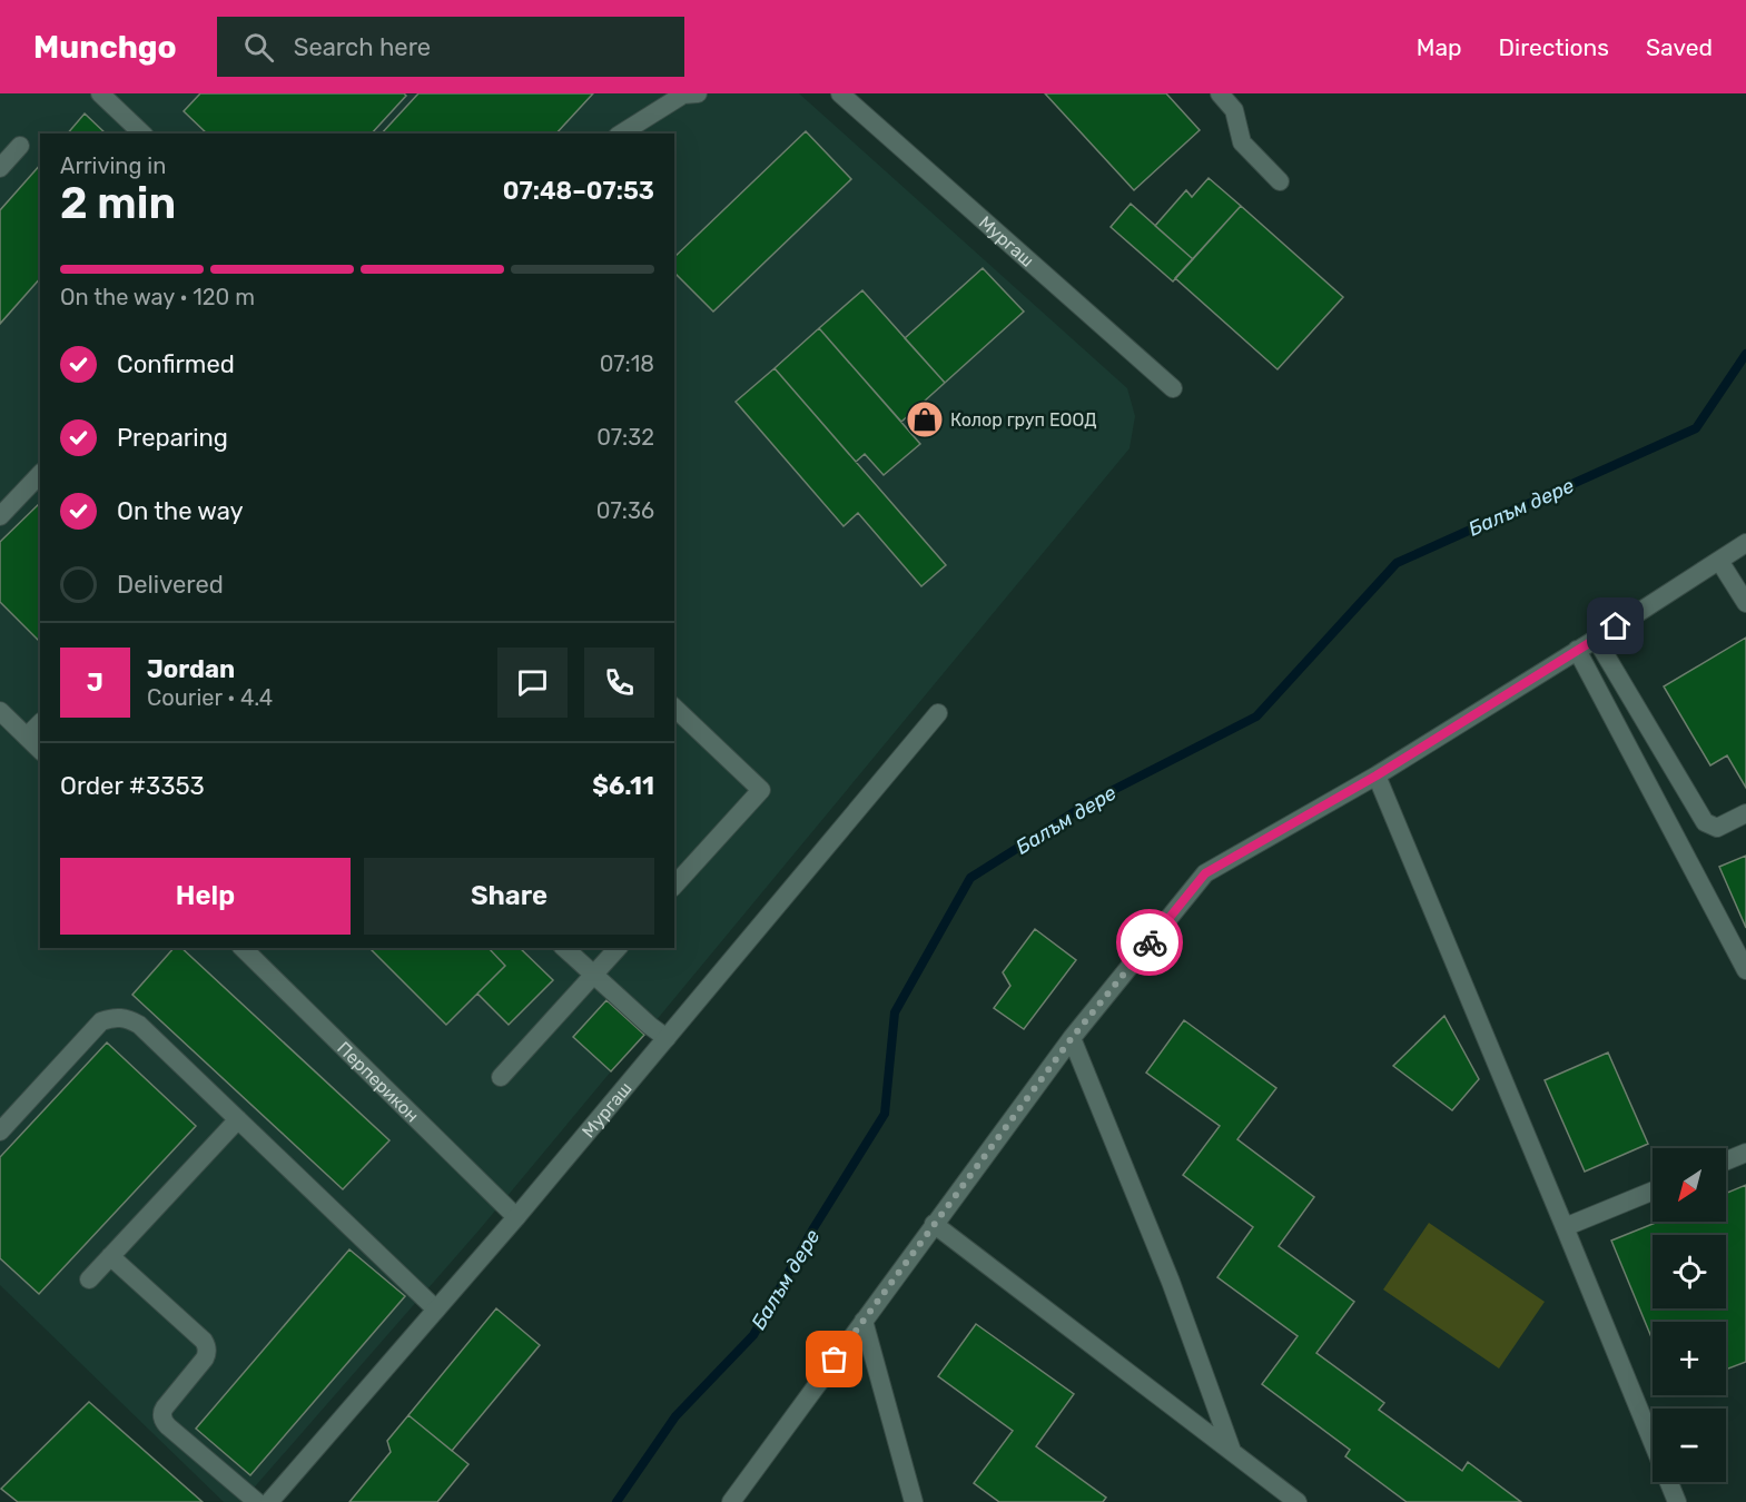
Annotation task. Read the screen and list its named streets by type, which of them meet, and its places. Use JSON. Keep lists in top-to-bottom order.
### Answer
{
  "streets": {
    "street": ["Мургаш", "Перперикон"]
  },
  "crossings": [
    ["Мургаш", "Перперикон"]
  ],
  "water": ["Балъм дере"],
  "places": {
    "shop": ["Колор груп ЕООД"]
  },
  "north": "bottom left",
  "page": {
    "header": "Munchgo",
    "search": "Search here",
    "nav": ["Map", "Directions", "Saved"],
    "heading": ["2 min", "Arriving in", "07:48–07:53"],
    "panel": [
      "Jordan",
      "Courier · 4.4",
      "Order #3353",
      "$6.11"
    ],
    "bar": "On the way · 120 m",
    "list": [
      ["Confirmed", "07:18"],
      ["Preparing", "07:32"],
      ["On the way", "07:36"],
      "Delivered"
    ],
    "round": "J",
    "buttons": ["Help", "Share"],
    "map_buttons": ["+", "−"]
  }
}
